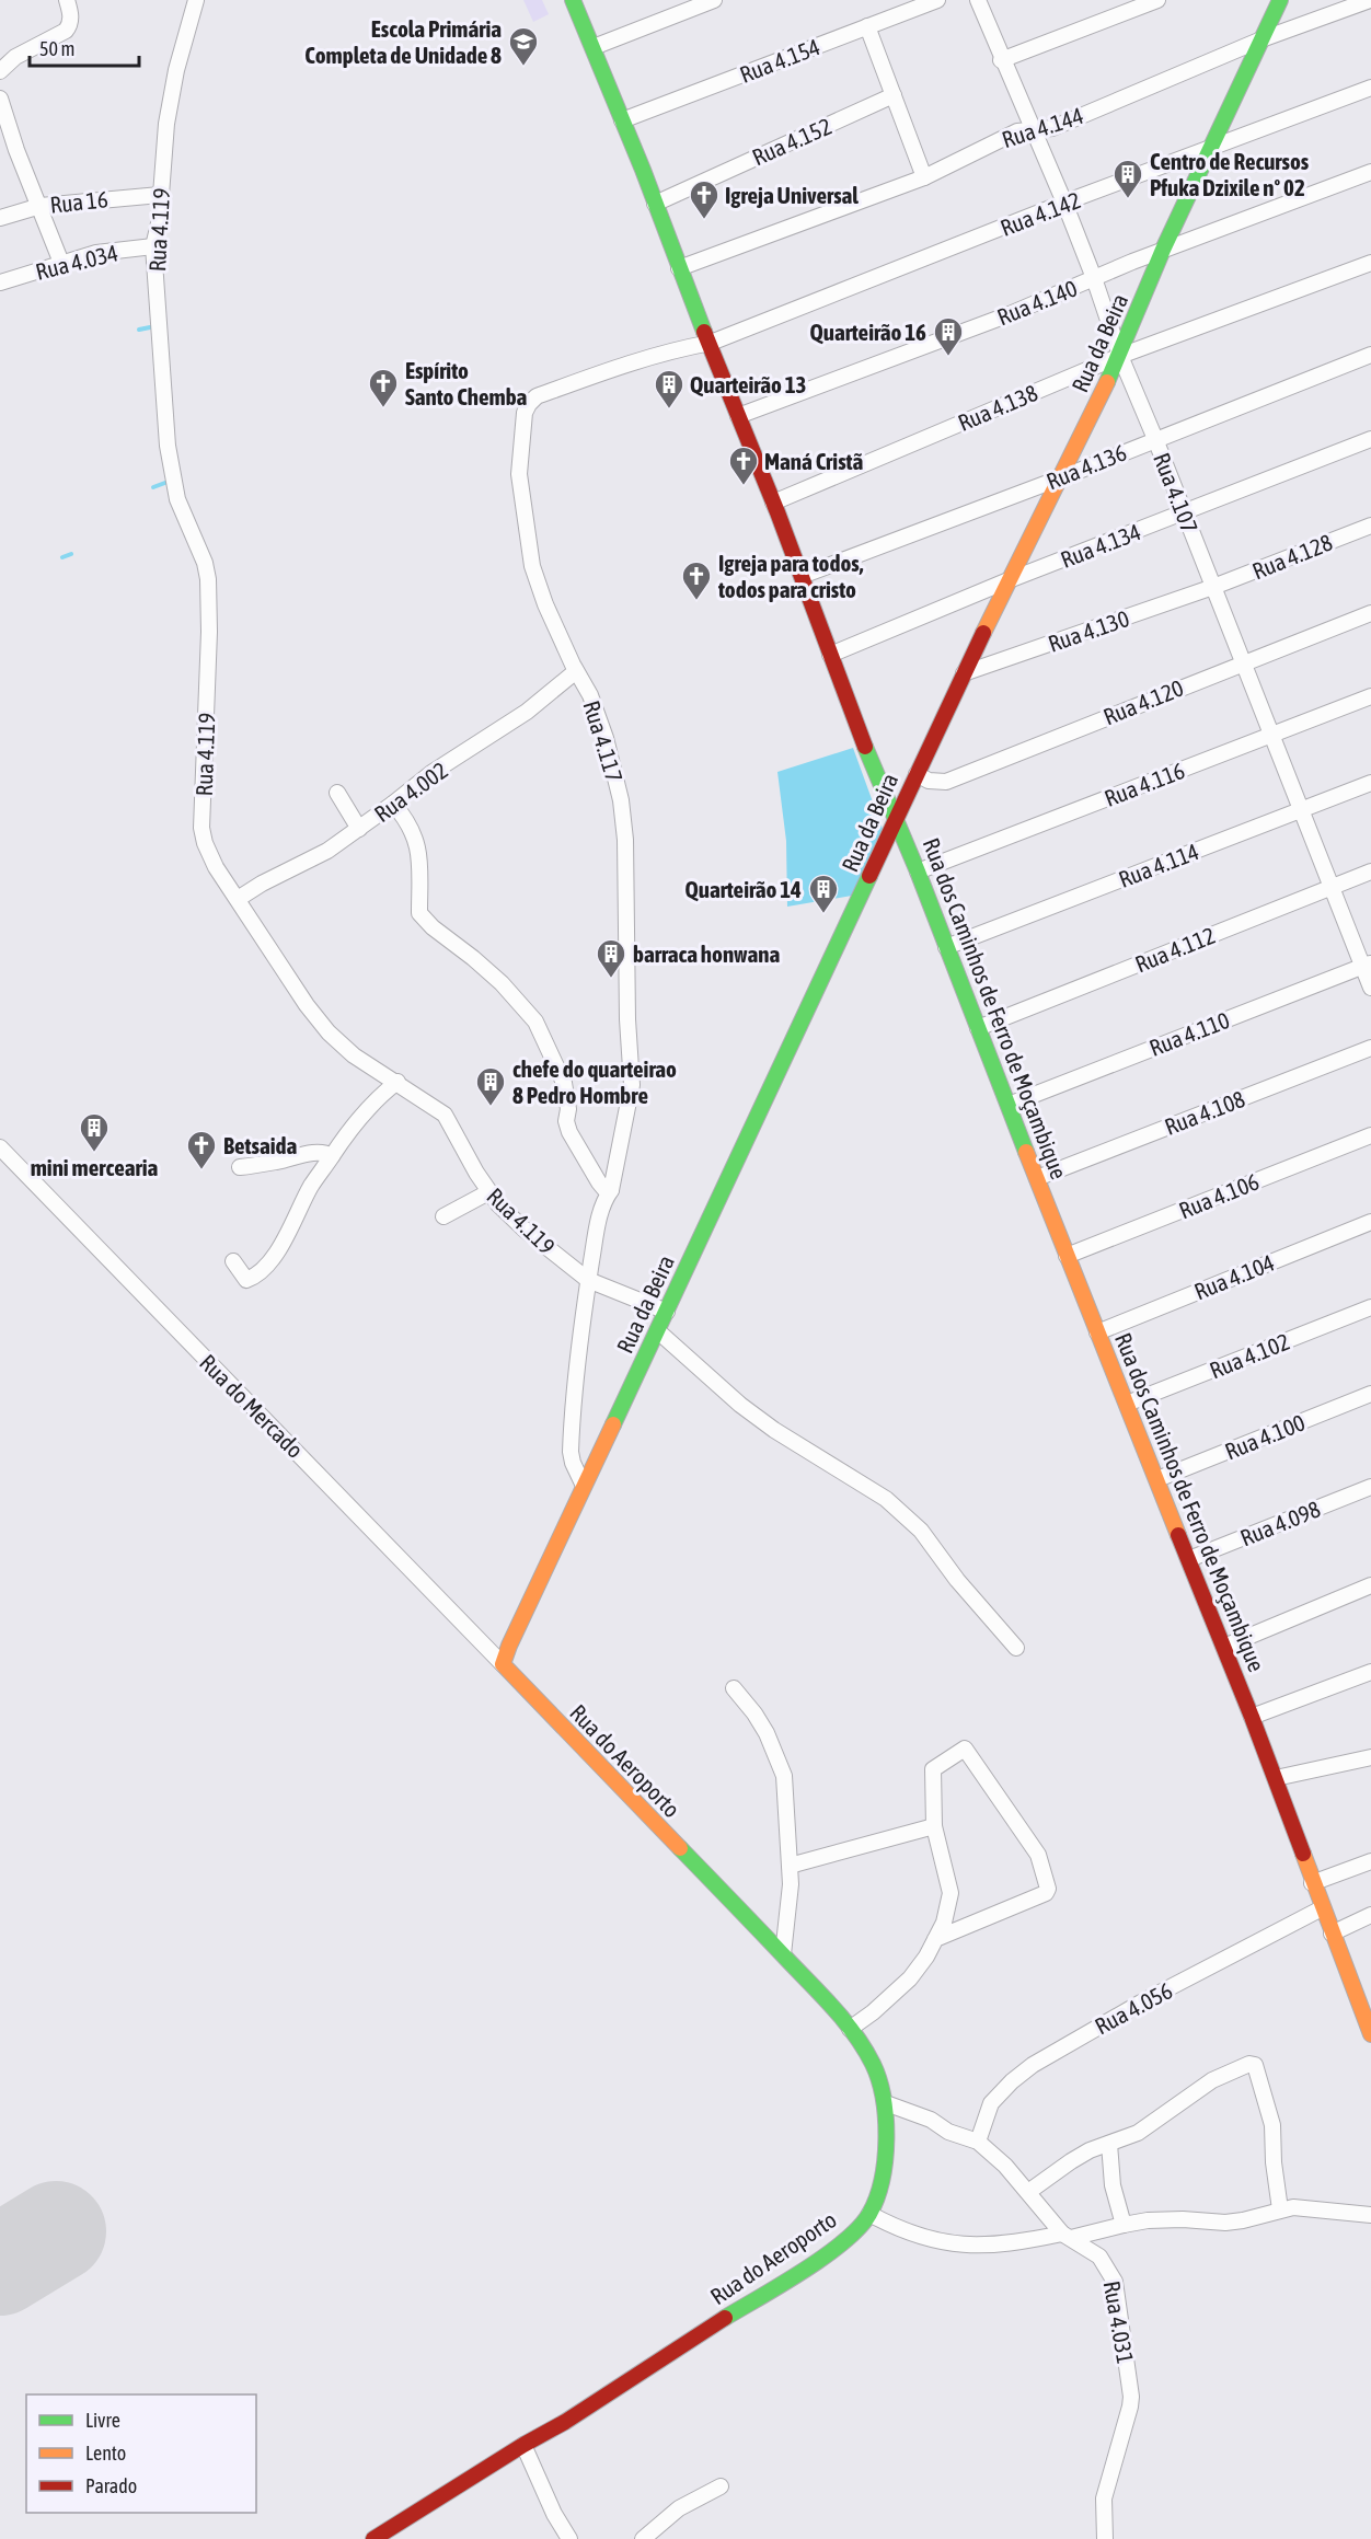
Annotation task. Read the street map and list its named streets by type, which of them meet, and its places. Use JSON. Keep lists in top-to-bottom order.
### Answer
{
  "streets": {
    "main road": ["Rua da Beira", "Rua dos Caminhos de Ferro de Moçambique", "Rua do Aeroporto"],
    "street": [
      "Rua 4.154",
      "Rua 4.144",
      "Rua 4.152",
      "Rua 16",
      "Rua 4.142",
      "Rua 4.119",
      "Rua 4.034",
      "Rua 4.140",
      "Rua 4.138",
      "Rua 4.136",
      "Rua 4.107",
      "Rua 4.134",
      "Rua 4.128",
      "Rua 4.130",
      "Rua 4.120",
      "Rua 4.117",
      "Rua 4.116",
      "Rua 4.002",
      "Rua 4.114",
      "Rua 4.112",
      "Rua 4.110",
      "Rua 4.108",
      "Rua 4.106",
      "Rua 4.104",
      "Rua 4.102",
      "Rua do Mercado",
      "Rua 4.100",
      "Rua 4.098",
      "Rua 4.056",
      "Rua 4.031"
    ]
  },
  "crossings": [
    ["Rua 4.154", "Rua dos Caminhos de Ferro de Moçambique"],
    ["Rua 4.144", "Rua da Beira"],
    ["Rua 4.144", "Rua 4.107"],
    ["Rua 4.144", "Rua dos Caminhos de Ferro de Moçambique"],
    ["Rua 4.152", "Rua dos Caminhos de Ferro de Moçambique"],
    ["Rua 16", "Rua 4.119"],
    ["Rua 4.142", "Rua da Beira"],
    ["Rua 4.142", "Rua 4.107"],
    ["Rua 4.142", "Rua 4.117"],
    ["Rua 4.142", "Rua dos Caminhos de Ferro de Moçambique"],
    ["Rua 4.119", "Rua 4.034"],
    ["Rua 4.119", "Rua da Beira"],
    ["Rua 4.119", "Rua 4.117"],
    ["Rua 4.119", "Rua 4.002"],
    ["Rua 4.140", "Rua da Beira"],
    ["Rua 4.140", "Rua 4.107"],
    ["Rua 4.140", "Rua dos Caminhos de Ferro de Moçambique"],
    ["Rua da Beira", "Rua 4.138"],
    ["Rua da Beira", "Rua 4.136"],
    ["Rua da Beira", "Rua 4.107"],
    ["Rua da Beira", "Rua 4.134"],
    ["Rua da Beira", "Rua 4.130"],
    ["Rua da Beira", "Rua 4.120"],
    ["Rua da Beira", "Rua 4.117"],
    ["Rua da Beira", "Rua dos Caminhos de Ferro de Moçambique"],
    ["Rua da Beira", "Rua do Mercado"],
    ["Rua da Beira", "Rua do Aeroporto"],
    ["Rua 4.138", "Rua 4.107"],
    ["Rua 4.138", "Rua dos Caminhos de Ferro de Moçambique"],
    ["Rua 4.136", "Rua 4.107"],
    ["Rua 4.136", "Rua dos Caminhos de Ferro de Moçambique"],
    ["Rua 4.107", "Rua 4.134"],
    ["Rua 4.107", "Rua 4.128"],
    ["Rua 4.107", "Rua 4.130"],
    ["Rua 4.107", "Rua 4.120"],
    ["Rua 4.107", "Rua 4.116"],
    ["Rua 4.107", "Rua 4.114"],
    ["Rua 4.107", "Rua 4.112"],
    ["Rua 4.107", "Rua 4.110"],
    ["Rua 4.134", "Rua dos Caminhos de Ferro de Moçambique"],
    ["Rua 4.128", "Rua 4.130"],
    ["Rua 4.117", "Rua 4.002"],
    ["Rua 4.117", "Rua dos Caminhos de Ferro de Moçambique"],
    ["Rua 4.116", "Rua dos Caminhos de Ferro de Moçambique"],
    ["Rua 4.114", "Rua dos Caminhos de Ferro de Moçambique"],
    ["Rua 4.112", "Rua dos Caminhos de Ferro de Moçambique"],
    ["Rua dos Caminhos de Ferro de Moçambique", "Rua 4.110"],
    ["Rua dos Caminhos de Ferro de Moçambique", "Rua 4.108"],
    ["Rua dos Caminhos de Ferro de Moçambique", "Rua 4.106"],
    ["Rua dos Caminhos de Ferro de Moçambique", "Rua 4.104"],
    ["Rua dos Caminhos de Ferro de Moçambique", "Rua 4.102"],
    ["Rua dos Caminhos de Ferro de Moçambique", "Rua 4.100"],
    ["Rua dos Caminhos de Ferro de Moçambique", "Rua 4.098"],
    ["Rua dos Caminhos de Ferro de Moçambique", "Rua 4.056"],
    ["Rua do Mercado", "Rua do Aeroporto"],
    ["Rua do Aeroporto", "Rua 4.031"],
    ["Rua 4.056", "Rua 4.031"]
  ],
  "places": {
    "school or university": ["Escola Primária Completa de Unidade 8"],
    "building": [
      "Centro de Recursos Pfuka Dzixile nº 02",
      "Quarteirão 16",
      "Quarteirão 13",
      "Quarteirão 14",
      "barraca honwana",
      "chefe do quarteirao 8 Pedro Hombre",
      "mini mercearia"
    ],
    "church": [
      "Igreja Universal",
      "Espírito Santo Chemba",
      "Maná Cristã",
      "Igreja para todos, todos para cristo",
      "Betsaida"
    ]
  },
  "legend": ["Livre", "Lento", "Parado"],
  "scale_bar": "50 m"
}
